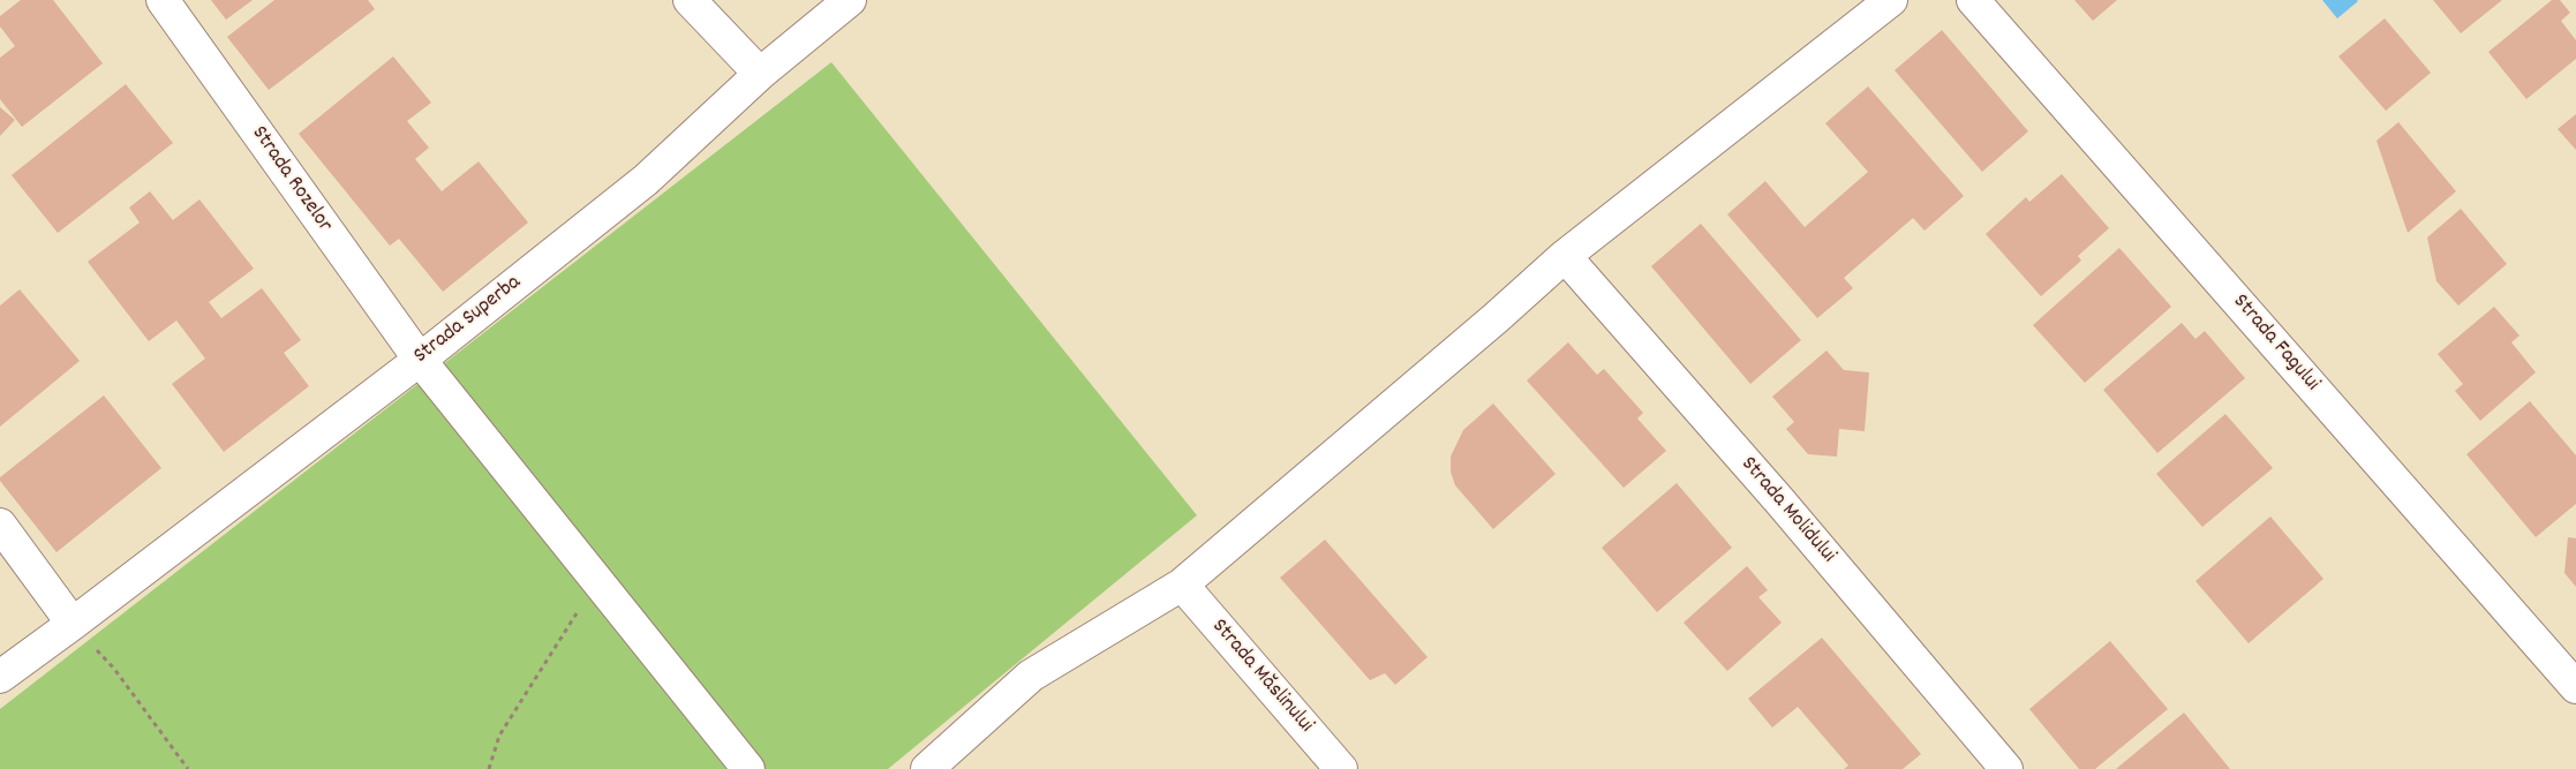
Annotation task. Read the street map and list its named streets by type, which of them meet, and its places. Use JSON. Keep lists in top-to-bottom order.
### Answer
{
  "streets": {
    "street": [
      "Strada Rozelor",
      "Strada Superba",
      "Strada Fagului",
      "Strada Molidului",
      "Strada Măslinului"
    ]
  },
  "crossings": [
    ["Strada Rozelor", "Strada Superba"]
  ]
}
